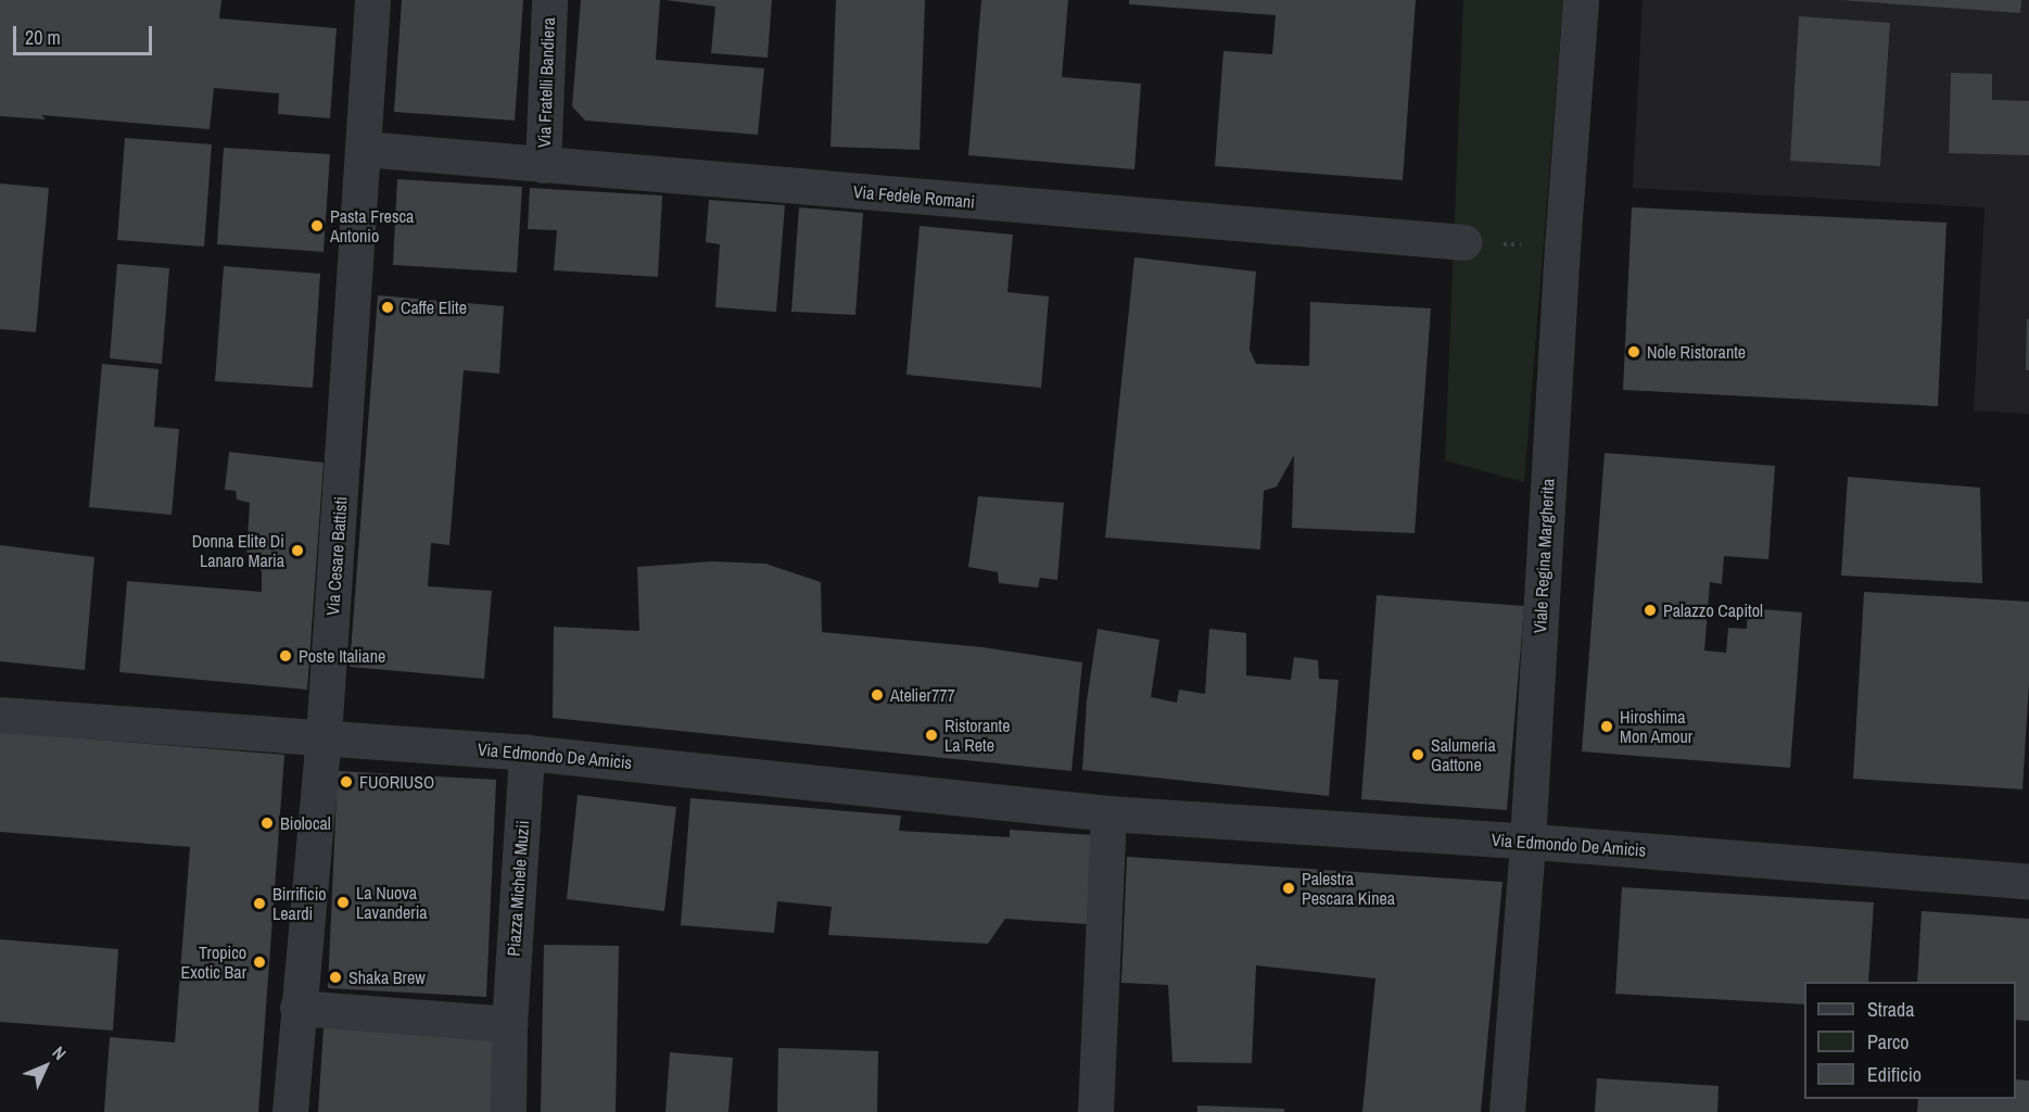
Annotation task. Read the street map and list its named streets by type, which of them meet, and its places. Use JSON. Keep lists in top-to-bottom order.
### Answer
{
  "streets": {
    "street": [
      "Via Fratelli Bandiera",
      "Via Fedele Romani",
      "Via Cesare Battisti",
      "Viale Regina Margherita",
      "Via Edmondo De Amicis",
      "Piazza Michele Muzii"
    ]
  },
  "crossings": [
    ["Via Fratelli Bandiera", "Via Fedele Romani"],
    ["Via Fedele Romani", "Via Cesare Battisti"],
    ["Via Cesare Battisti", "Via Edmondo De Amicis"],
    ["Viale Regina Margherita", "Via Edmondo De Amicis"],
    ["Via Edmondo De Amicis", "Piazza Michele Muzii"]
  ],
  "places": [
    "Pasta Fresca Antonio",
    "Caffe Elite",
    "Nole Ristorante",
    "Donna Elite Di Lanaro Maria",
    "Palazzo Capitol",
    "Poste Italiane",
    "Atelier777",
    "Hiroshima Mon Amour",
    "Ristorante La Rete",
    "Salumeria Gattone",
    "FUORIUSO",
    "Biolocal",
    "Palestra Pescara Kinea",
    "La Nuova Lavanderia",
    "Birrificio Leardi",
    "Tropico Exotic Bar",
    "Shaka Brew"
  ],
  "legend": ["Strada", "Parco", "Edificio"],
  "scale_bar": "20 m",
  "north": "top right"
}
